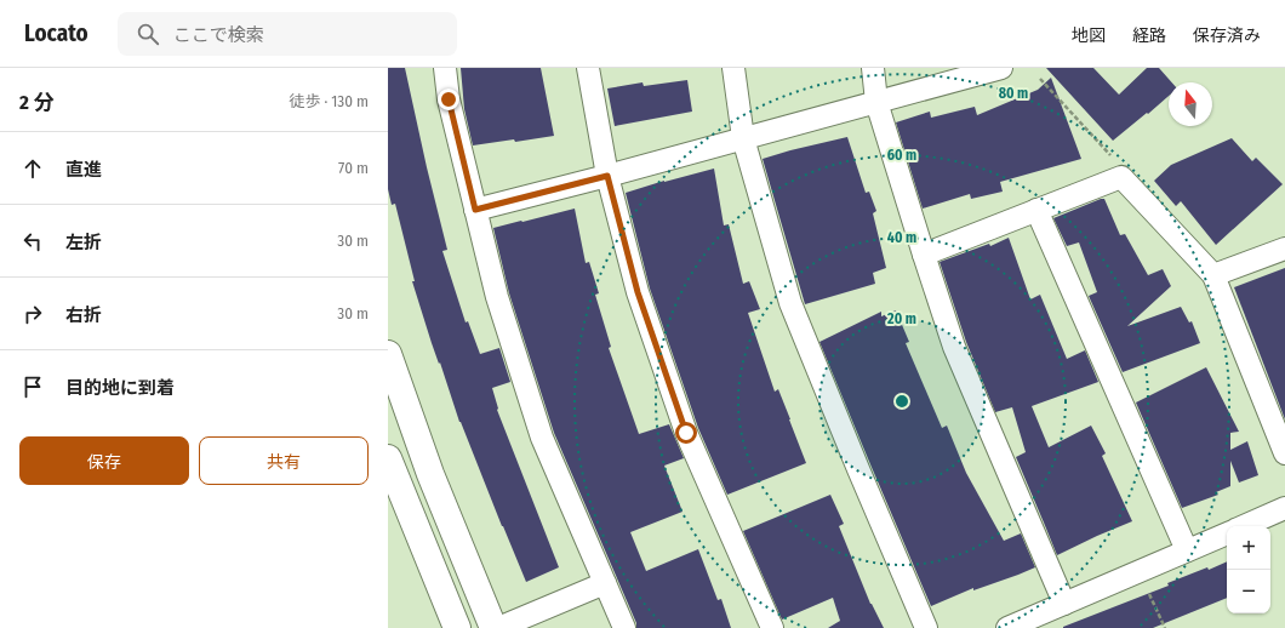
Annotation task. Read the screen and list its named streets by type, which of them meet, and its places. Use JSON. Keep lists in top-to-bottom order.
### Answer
{
  "north": "top",
  "page": {
    "header": "Locato",
    "search": "ここで検索",
    "nav": ["地図", "経路", "保存済み"],
    "heading": ["2 分", "徒歩 · 130 m"],
    "list": [
      ["直進", "70 m"],
      ["左折", "30 m"],
      ["右折", "30 m"],
      "目的地に到着"
    ],
    "buttons": ["保存", "共有"],
    "map_buttons": ["+", "−"]
  },
  "rings": [
    "80 m",
    "60 m",
    "40 m",
    "20 m"
  ]
}
